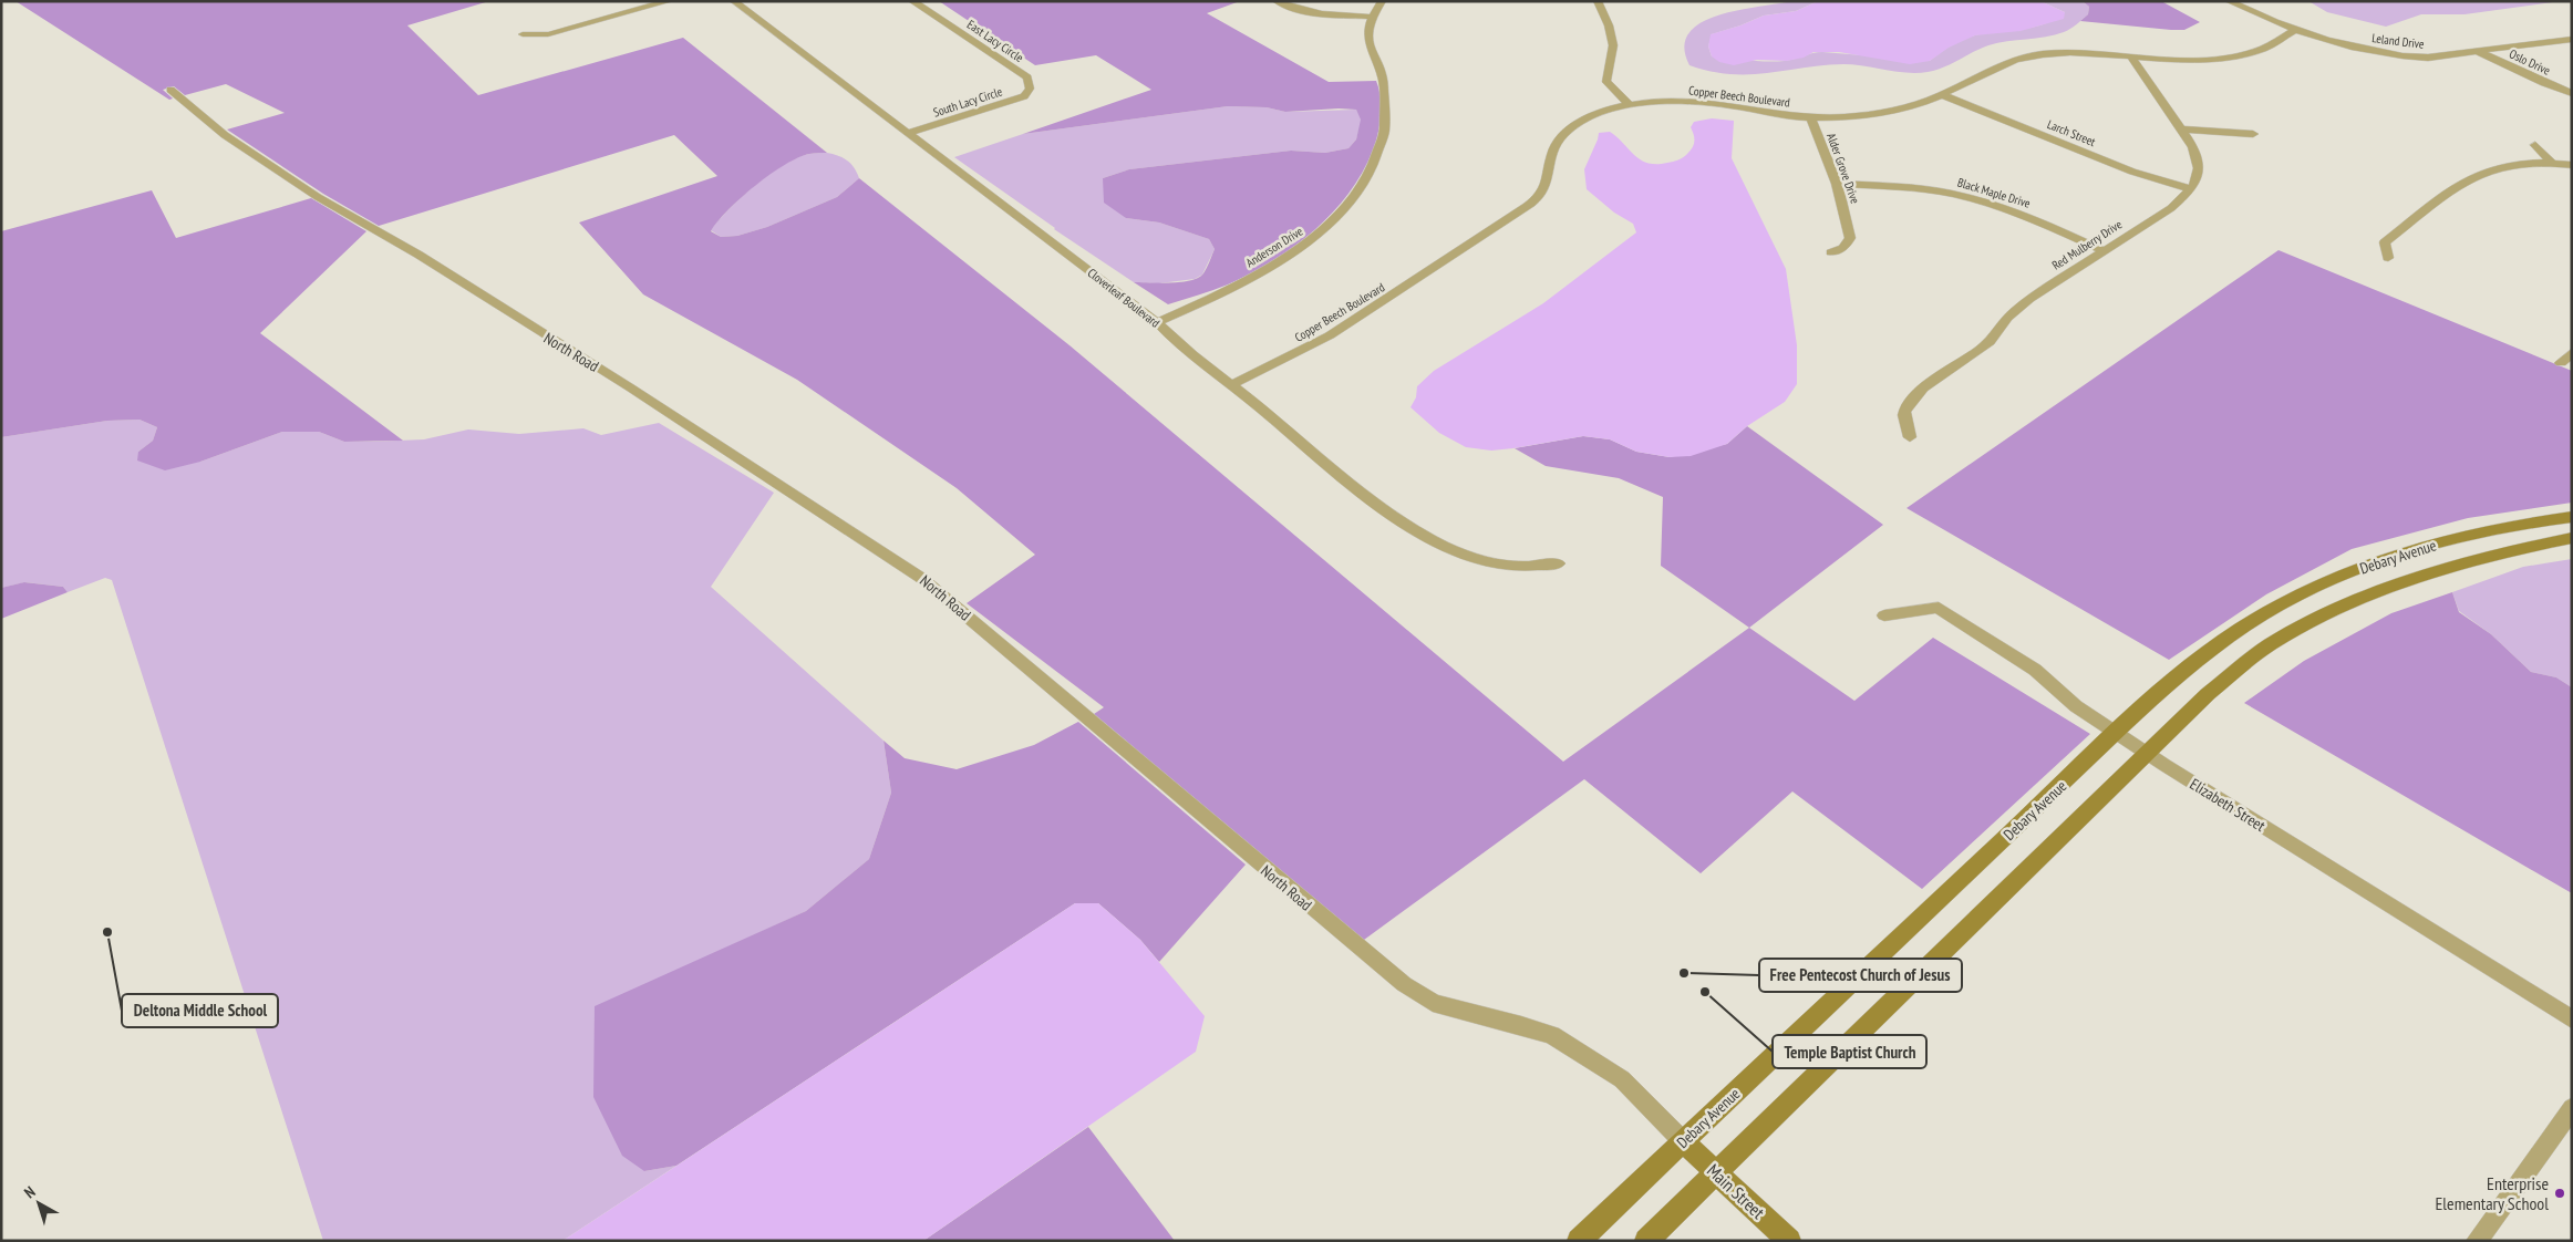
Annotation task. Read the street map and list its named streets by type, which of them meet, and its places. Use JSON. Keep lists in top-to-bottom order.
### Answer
{
  "streets": {
    "main road": ["Debary Avenue", "Main Street"],
    "street": [
      "East Lacy Circle",
      "Leland Drive",
      "Oslo Drive",
      "Copper Beech Boulevard",
      "South Lacy Circle",
      "Larch Street",
      "Alder Grove Drive",
      "Black Maple Drive",
      "Red Mulberry Drive",
      "Anderson Drive",
      "Cloverleaf Boulevard",
      "North Road",
      "Elizabeth Street"
    ]
  },
  "crossings": [
    ["East Lacy Circle", "South Lacy Circle"],
    ["Leland Drive", "Oslo Drive"],
    ["Leland Drive", "Copper Beech Boulevard"],
    ["Copper Beech Boulevard", "Larch Street"],
    ["Copper Beech Boulevard", "Alder Grove Drive"],
    ["Copper Beech Boulevard", "Cloverleaf Boulevard"],
    ["South Lacy Circle", "Cloverleaf Boulevard"],
    ["Larch Street", "Red Mulberry Drive"],
    ["Alder Grove Drive", "Black Maple Drive"],
    ["Black Maple Drive", "Red Mulberry Drive"],
    ["Anderson Drive", "Cloverleaf Boulevard"],
    ["North Road", "Debary Avenue"],
    ["North Road", "Main Street"],
    ["Debary Avenue", "Elizabeth Street"],
    ["Debary Avenue", "Main Street"]
  ],
  "places": [
    "Deltona Middle School",
    "Free Pentecost Church of Jesus",
    "Temple Baptist Church",
    "Enterprise Elementary School"
  ],
  "north": "top left"
}
